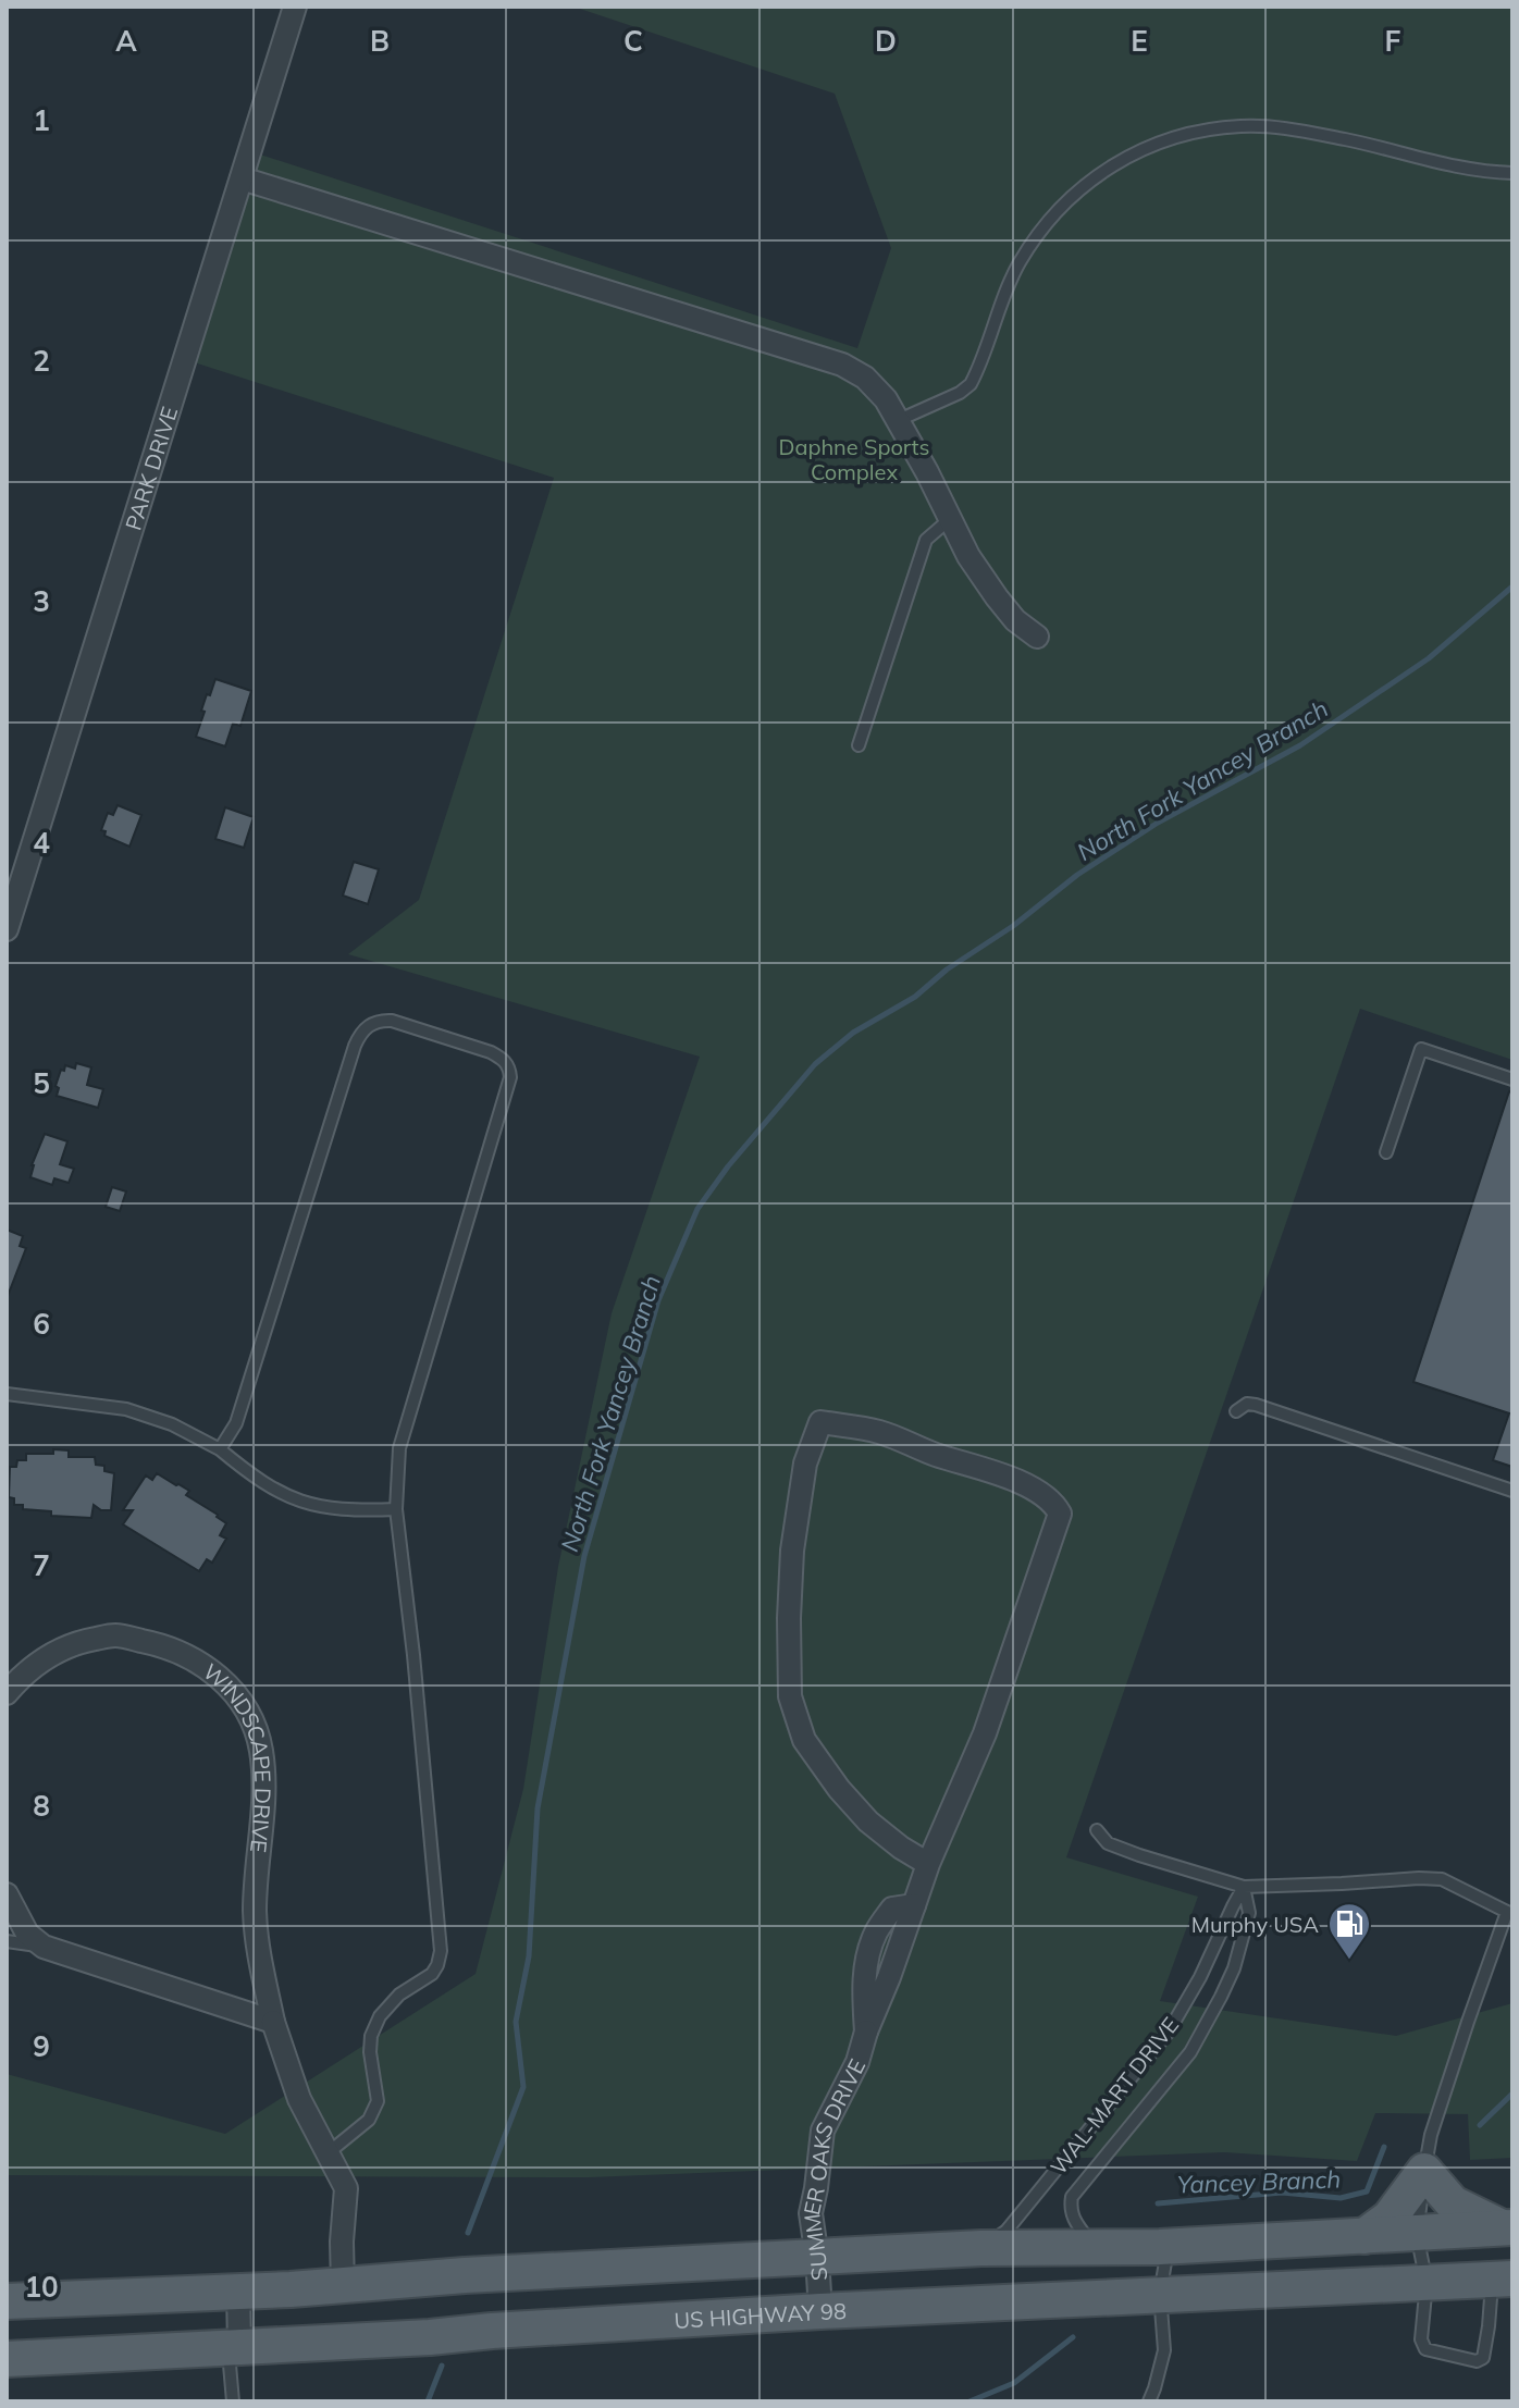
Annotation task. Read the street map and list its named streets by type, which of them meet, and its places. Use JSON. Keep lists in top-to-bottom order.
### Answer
{
  "streets": {
    "main road": ["US HIGHWAY 98"],
    "street": ["PARK DRIVE", "WINDSCAPE DRIVE", "SUMMER OAKS DRIVE"],
    "lane": ["WAL-MART DRIVE"]
  },
  "crossings": [
    ["SUMMER OAKS DRIVE", "US HIGHWAY 98"]
  ],
  "water": ["North Fork Yancey Branch", "Yancey Branch"],
  "parks": ["Daphne Sports Complex"],
  "places": {
    "fuel station": ["Murphy USA"]
  },
  "grid": {
    "columns": [
      "A",
      "B",
      "C",
      "D",
      "E",
      "F"
    ],
    "rows": [
      "1",
      "2",
      "3",
      "4",
      "5",
      "6",
      "7",
      "8",
      "9",
      "10"
    ]
  }
}
